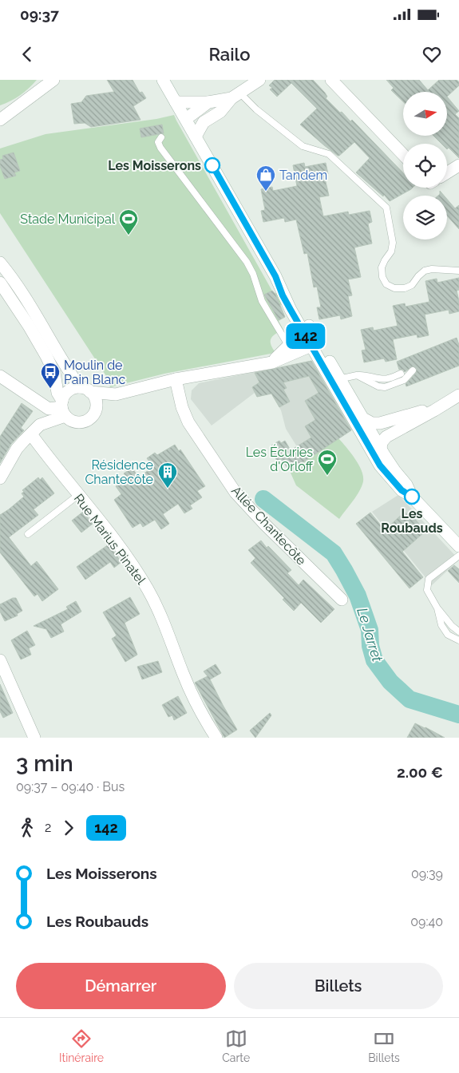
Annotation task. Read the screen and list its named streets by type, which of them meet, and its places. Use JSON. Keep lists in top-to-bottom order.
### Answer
{
  "streets": {
    "street": ["Allée Chantecôte", "Rue Marius Pinatel"]
  },
  "water": ["Le Jarret"],
  "places": {
    "other": ["Les Moisserons", "Les Roubauds"],
    "shop": ["Tandem"],
    "sports": ["Stade Municipal", "Les Écuries d'Orloff"],
    "bus stop": ["Moulin de Pain Blanc"],
    "building": ["Résidence Chantecôte"]
  },
  "lines": ["bus line 142"],
  "north": "right",
  "page": {
    "status": "09:37",
    "header": "Railo",
    "on_map": "142",
    "heading": ["3 min", "09:37 – 09:40 · Bus", "2.00 €"],
    "legs": ["2", "142"],
    "list": [
      {
        "name": "Les Moisserons",
        "value": "09:39"
      },
      {
        "name": "Les Roubauds",
        "value": "09:40"
      }
    ],
    "buttons": ["Démarrer", "Billets"],
    "tabs": ["Itinéraire", "Carte", "Billets"]
  }
}
